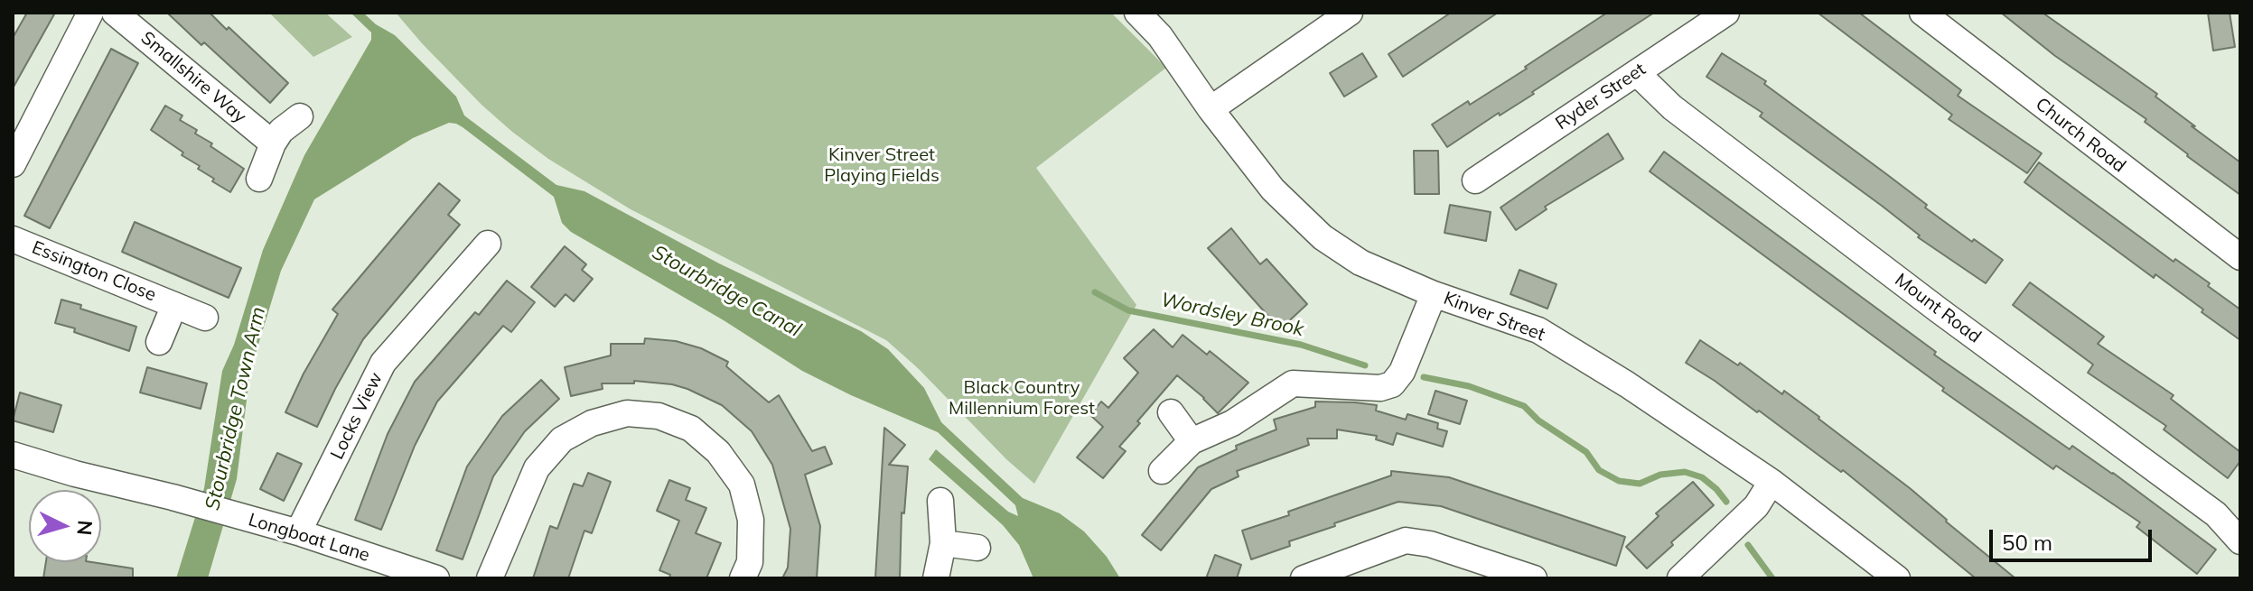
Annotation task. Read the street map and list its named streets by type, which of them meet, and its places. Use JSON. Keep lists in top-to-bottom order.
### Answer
{
  "streets": {
    "street": [
      "Smallshire Way",
      "Ryder Street",
      "Church Road",
      "Essington Close",
      "Mount Road",
      "Kinver Street",
      "Locks View",
      "Longboat Lane"
    ]
  },
  "crossings": [
    ["Ryder Street", "Mount Road"],
    ["Locks View", "Longboat Lane"]
  ],
  "water": ["Stourbridge Canal", "Wordsley Brook", "Stourbridge Town Arm"],
  "parks": ["Kinver Street Playing Fields", "Black Country Millennium Forest"],
  "scale_bar": "50 m",
  "north": "right"
}
